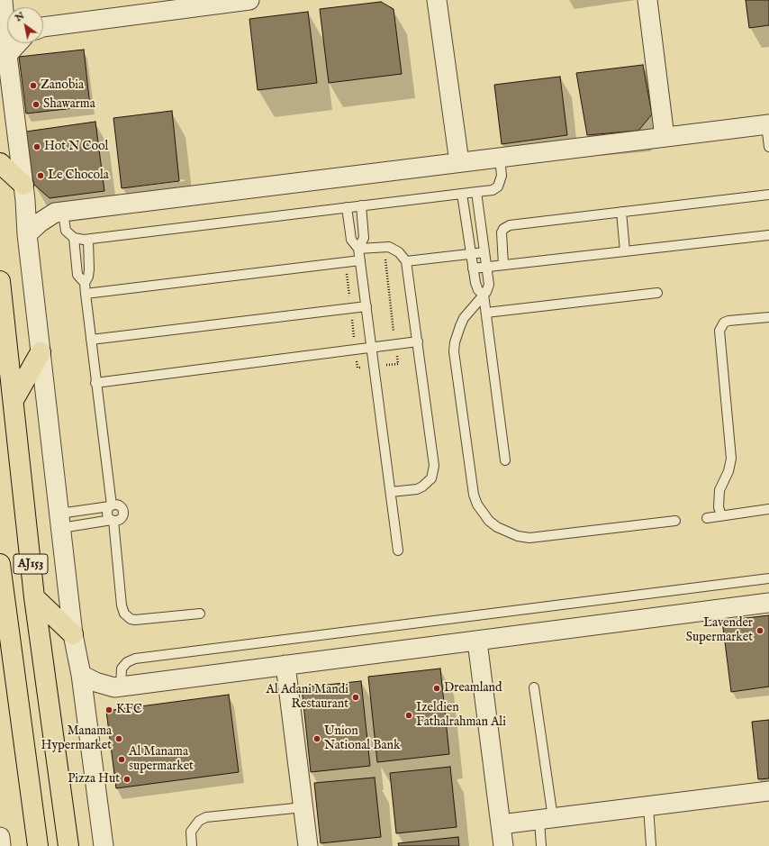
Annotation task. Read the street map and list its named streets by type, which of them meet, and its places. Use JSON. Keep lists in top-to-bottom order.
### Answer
{
  "streets": {
    "main road": ["AJ153"]
  },
  "places": [
    "Zanobia",
    "Shawarma",
    "Hot N Cool",
    "Le Chocola",
    "Lavender Supermarket",
    "Dreamland",
    "Al Adani Mandi Restaurant",
    "KFC",
    "Izeldien Fathalrahman Ali",
    "Manama Hypermarket",
    "Union National Bank",
    "Al Manama supermarket",
    "Pizza Hut"
  ],
  "north": "top left"
}
